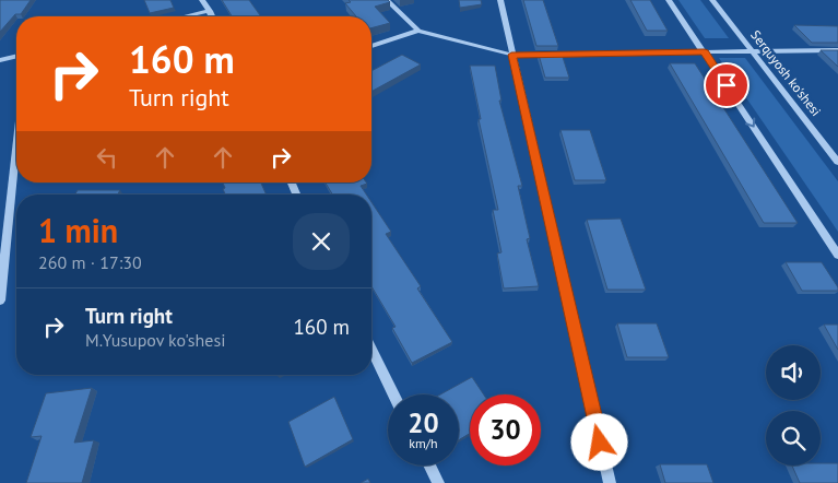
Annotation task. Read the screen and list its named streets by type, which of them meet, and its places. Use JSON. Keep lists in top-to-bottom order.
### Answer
{
  "streets": {
    "street": ["Serquyosh ko'shesi"]
  },
  "page": {
    "turn": ["160 m", "Turn right"],
    "heading": ["1 min", "260 m · 17:30"],
    "list": [
      {
        "name": "Turn right",
        "note": "M.Yusupov ko'shesi",
        "value": "160 m"
      }
    ],
    "speed": "20 km/h",
    "limit": "30"
  }
}
